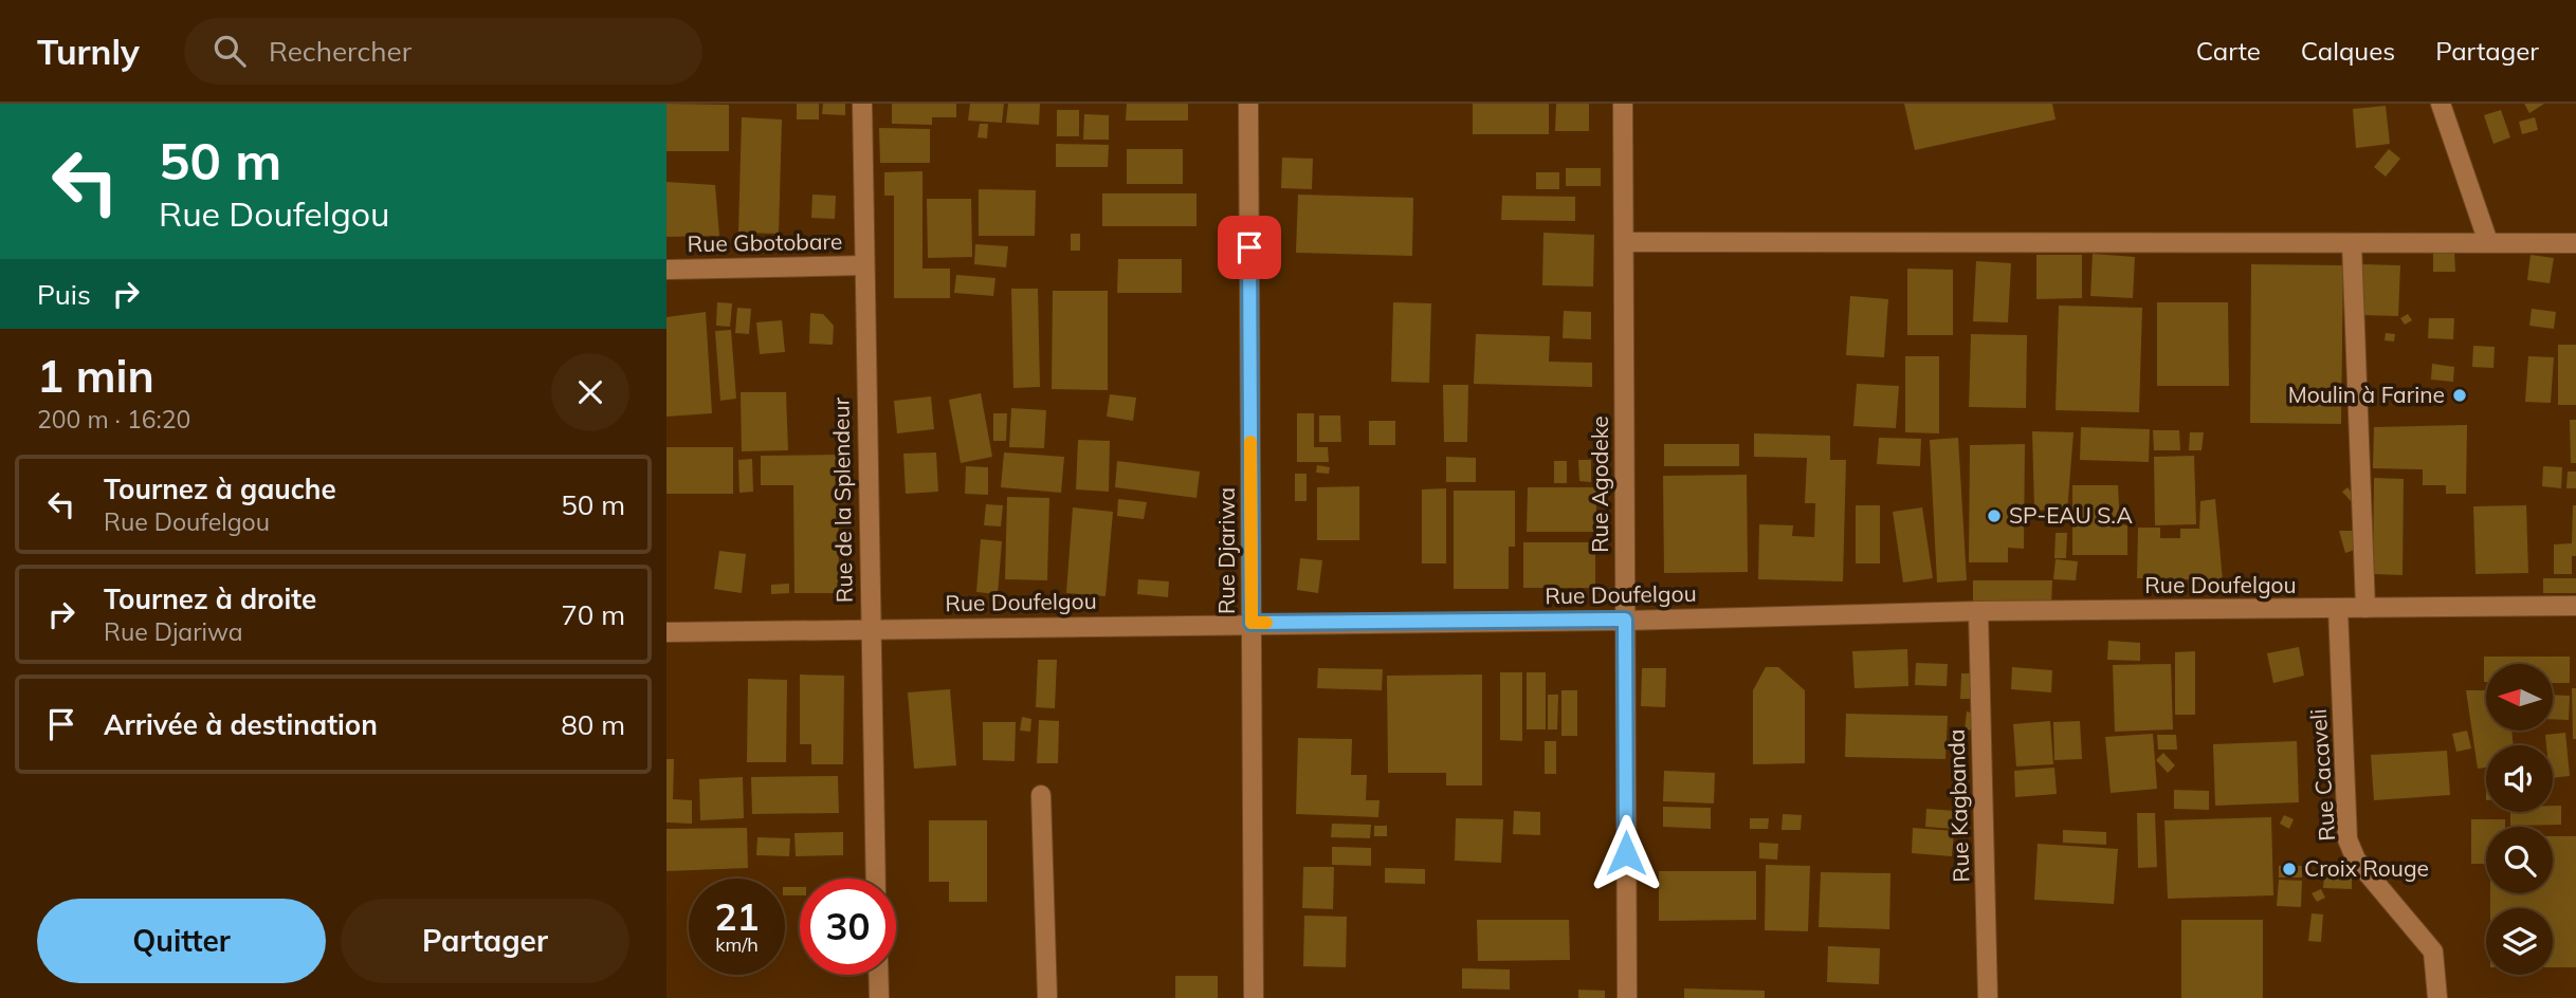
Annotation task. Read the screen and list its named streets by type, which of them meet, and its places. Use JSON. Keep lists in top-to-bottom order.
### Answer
{
  "streets": {
    "street": [
      "Rue Gbotobare",
      "Rue Agodeke",
      "Rue de la Splendeur",
      "Rue Djariwa",
      "Rue Doufelgou",
      "Rue Cacaveli",
      "Rue Kagbanda"
    ]
  },
  "crossings": [
    ["Rue Gbotobare", "Rue de la Splendeur"],
    ["Rue Agodeke", "Rue Doufelgou"],
    ["Rue de la Splendeur", "Rue Doufelgou"],
    ["Rue Djariwa", "Rue Doufelgou"],
    ["Rue Doufelgou", "Rue Cacaveli"],
    ["Rue Doufelgou", "Rue Kagbanda"]
  ],
  "places": ["Moulin à Farine", "SP-EAU S.A", "Croix Rouge"],
  "north": "left",
  "page": {
    "header": "Turnly",
    "search": "Rechercher",
    "nav": ["Carte", "Calques", "Partager"],
    "turn": ["50 m", "Rue Doufelgou"],
    "then": "Puis",
    "heading": ["1 min", "200 m · 16:20"],
    "list": [
      {
        "name": "Tournez à gauche",
        "note": "Rue Doufelgou",
        "value": "50 m"
      },
      {
        "name": "Tournez à droite",
        "note": "Rue Djariwa",
        "value": "70 m"
      },
      {
        "name": "Arrivée à destination",
        "value": "80 m"
      }
    ],
    "speed": "21 km/h",
    "limit": "30",
    "buttons": ["Quitter", "Partager"]
  }
}
